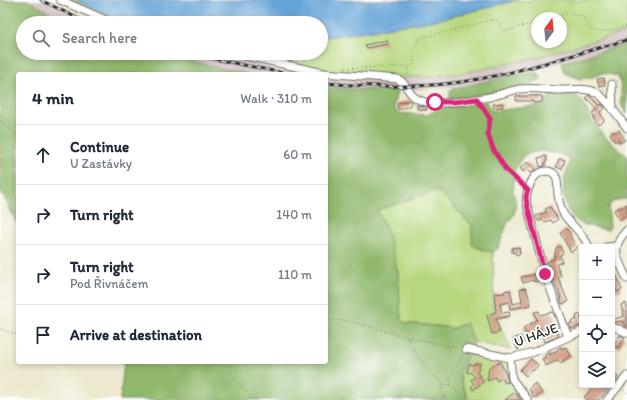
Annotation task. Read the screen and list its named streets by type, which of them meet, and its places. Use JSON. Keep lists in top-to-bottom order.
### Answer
{
  "streets": {
    "street": ["U HÁJE"]
  },
  "north": "top",
  "page": {
    "search": "Search here",
    "heading": ["4 min", "Walk · 310 m"],
    "list": [
      ["Continue", "U Zastávky", "60 m"],
      ["Turn right", "140 m"],
      ["Turn right", "Pod Řivnáčem", "110 m"],
      "Arrive at destination"
    ],
    "map_buttons": ["+", "−"]
  }
}
